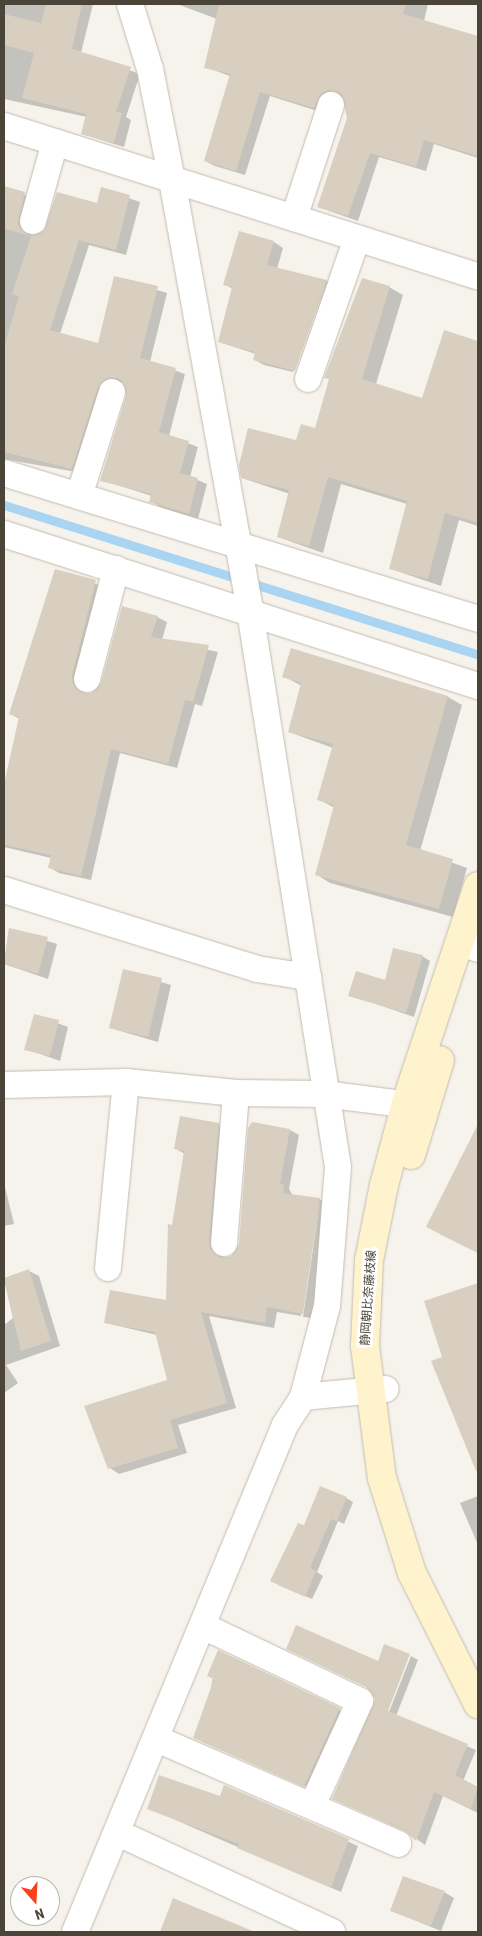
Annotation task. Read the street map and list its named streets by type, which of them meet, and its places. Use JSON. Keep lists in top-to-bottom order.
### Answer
{
  "streets": {
    "main road": ["静岡朝比奈藤枝線"]
  },
  "north": "bottom"
}
